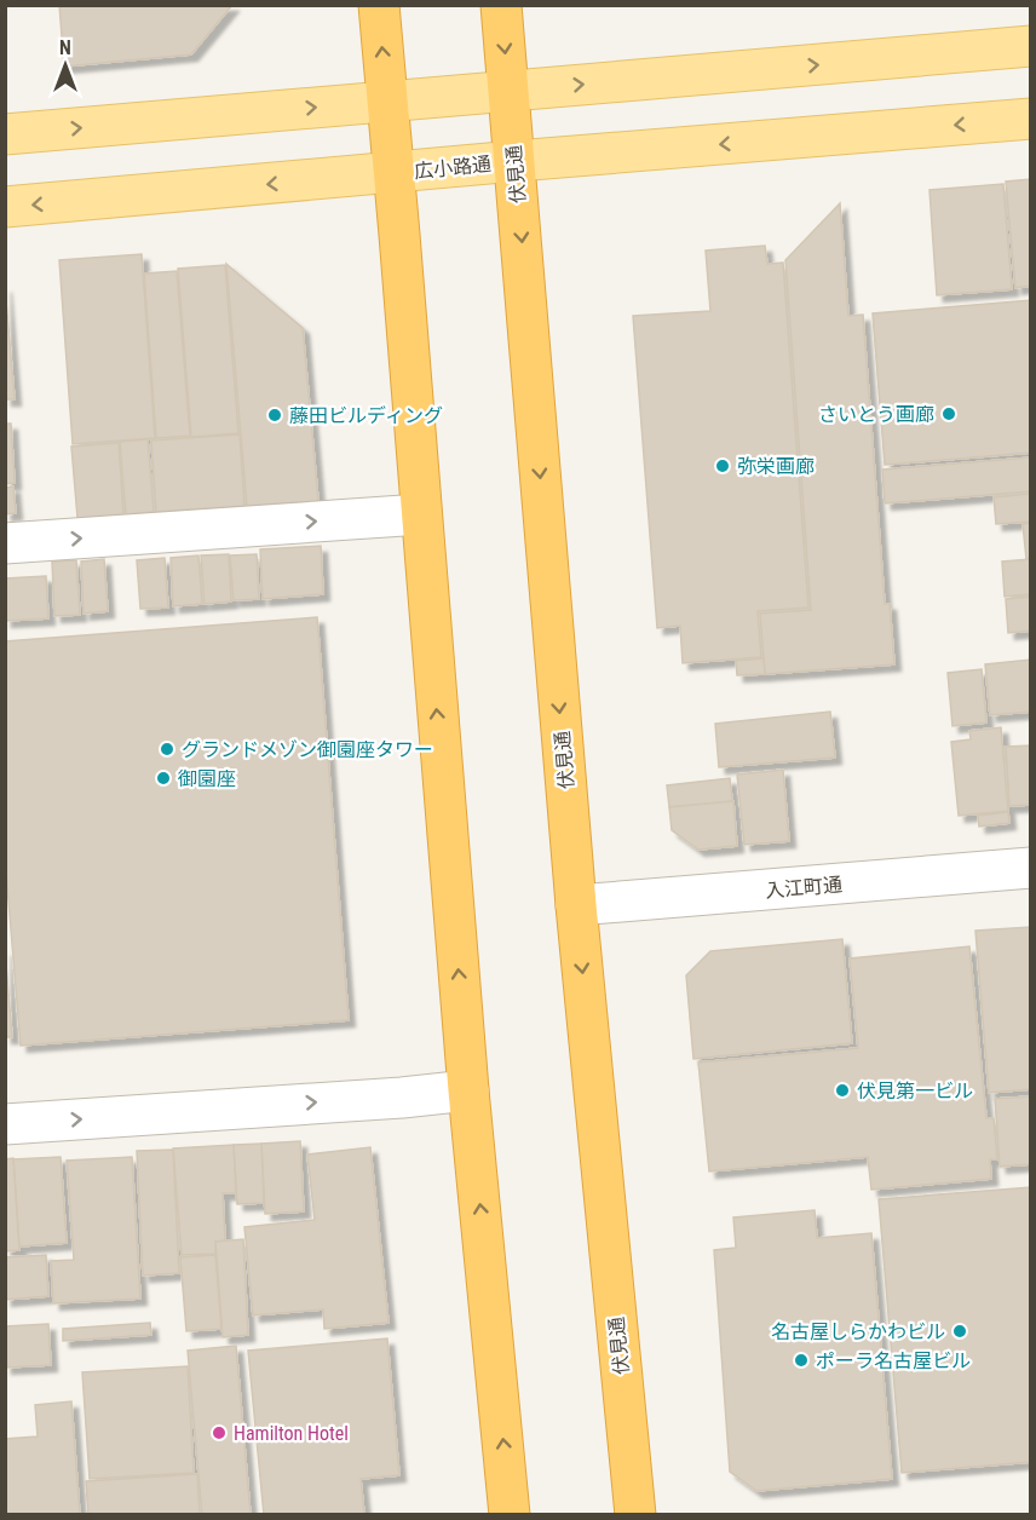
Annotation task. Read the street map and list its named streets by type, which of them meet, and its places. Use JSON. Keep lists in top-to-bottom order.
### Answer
{
  "streets": {
    "highway": ["伏見通"],
    "main road": ["広小路通"],
    "street": ["入江町通"]
  },
  "crossings": [
    ["広小路通", "伏見通"],
    ["伏見通", "入江町通"]
  ],
  "places": [
    "さいとう画廊",
    "藤田ビルディング",
    "弥栄画廊",
    "グランドメゾン御園座タワー",
    "御園座",
    "伏見第一ビル",
    "名古屋しらかわビル",
    "ポーラ名古屋ビル",
    "Hamilton Hotel"
  ],
  "north": "top"
}
